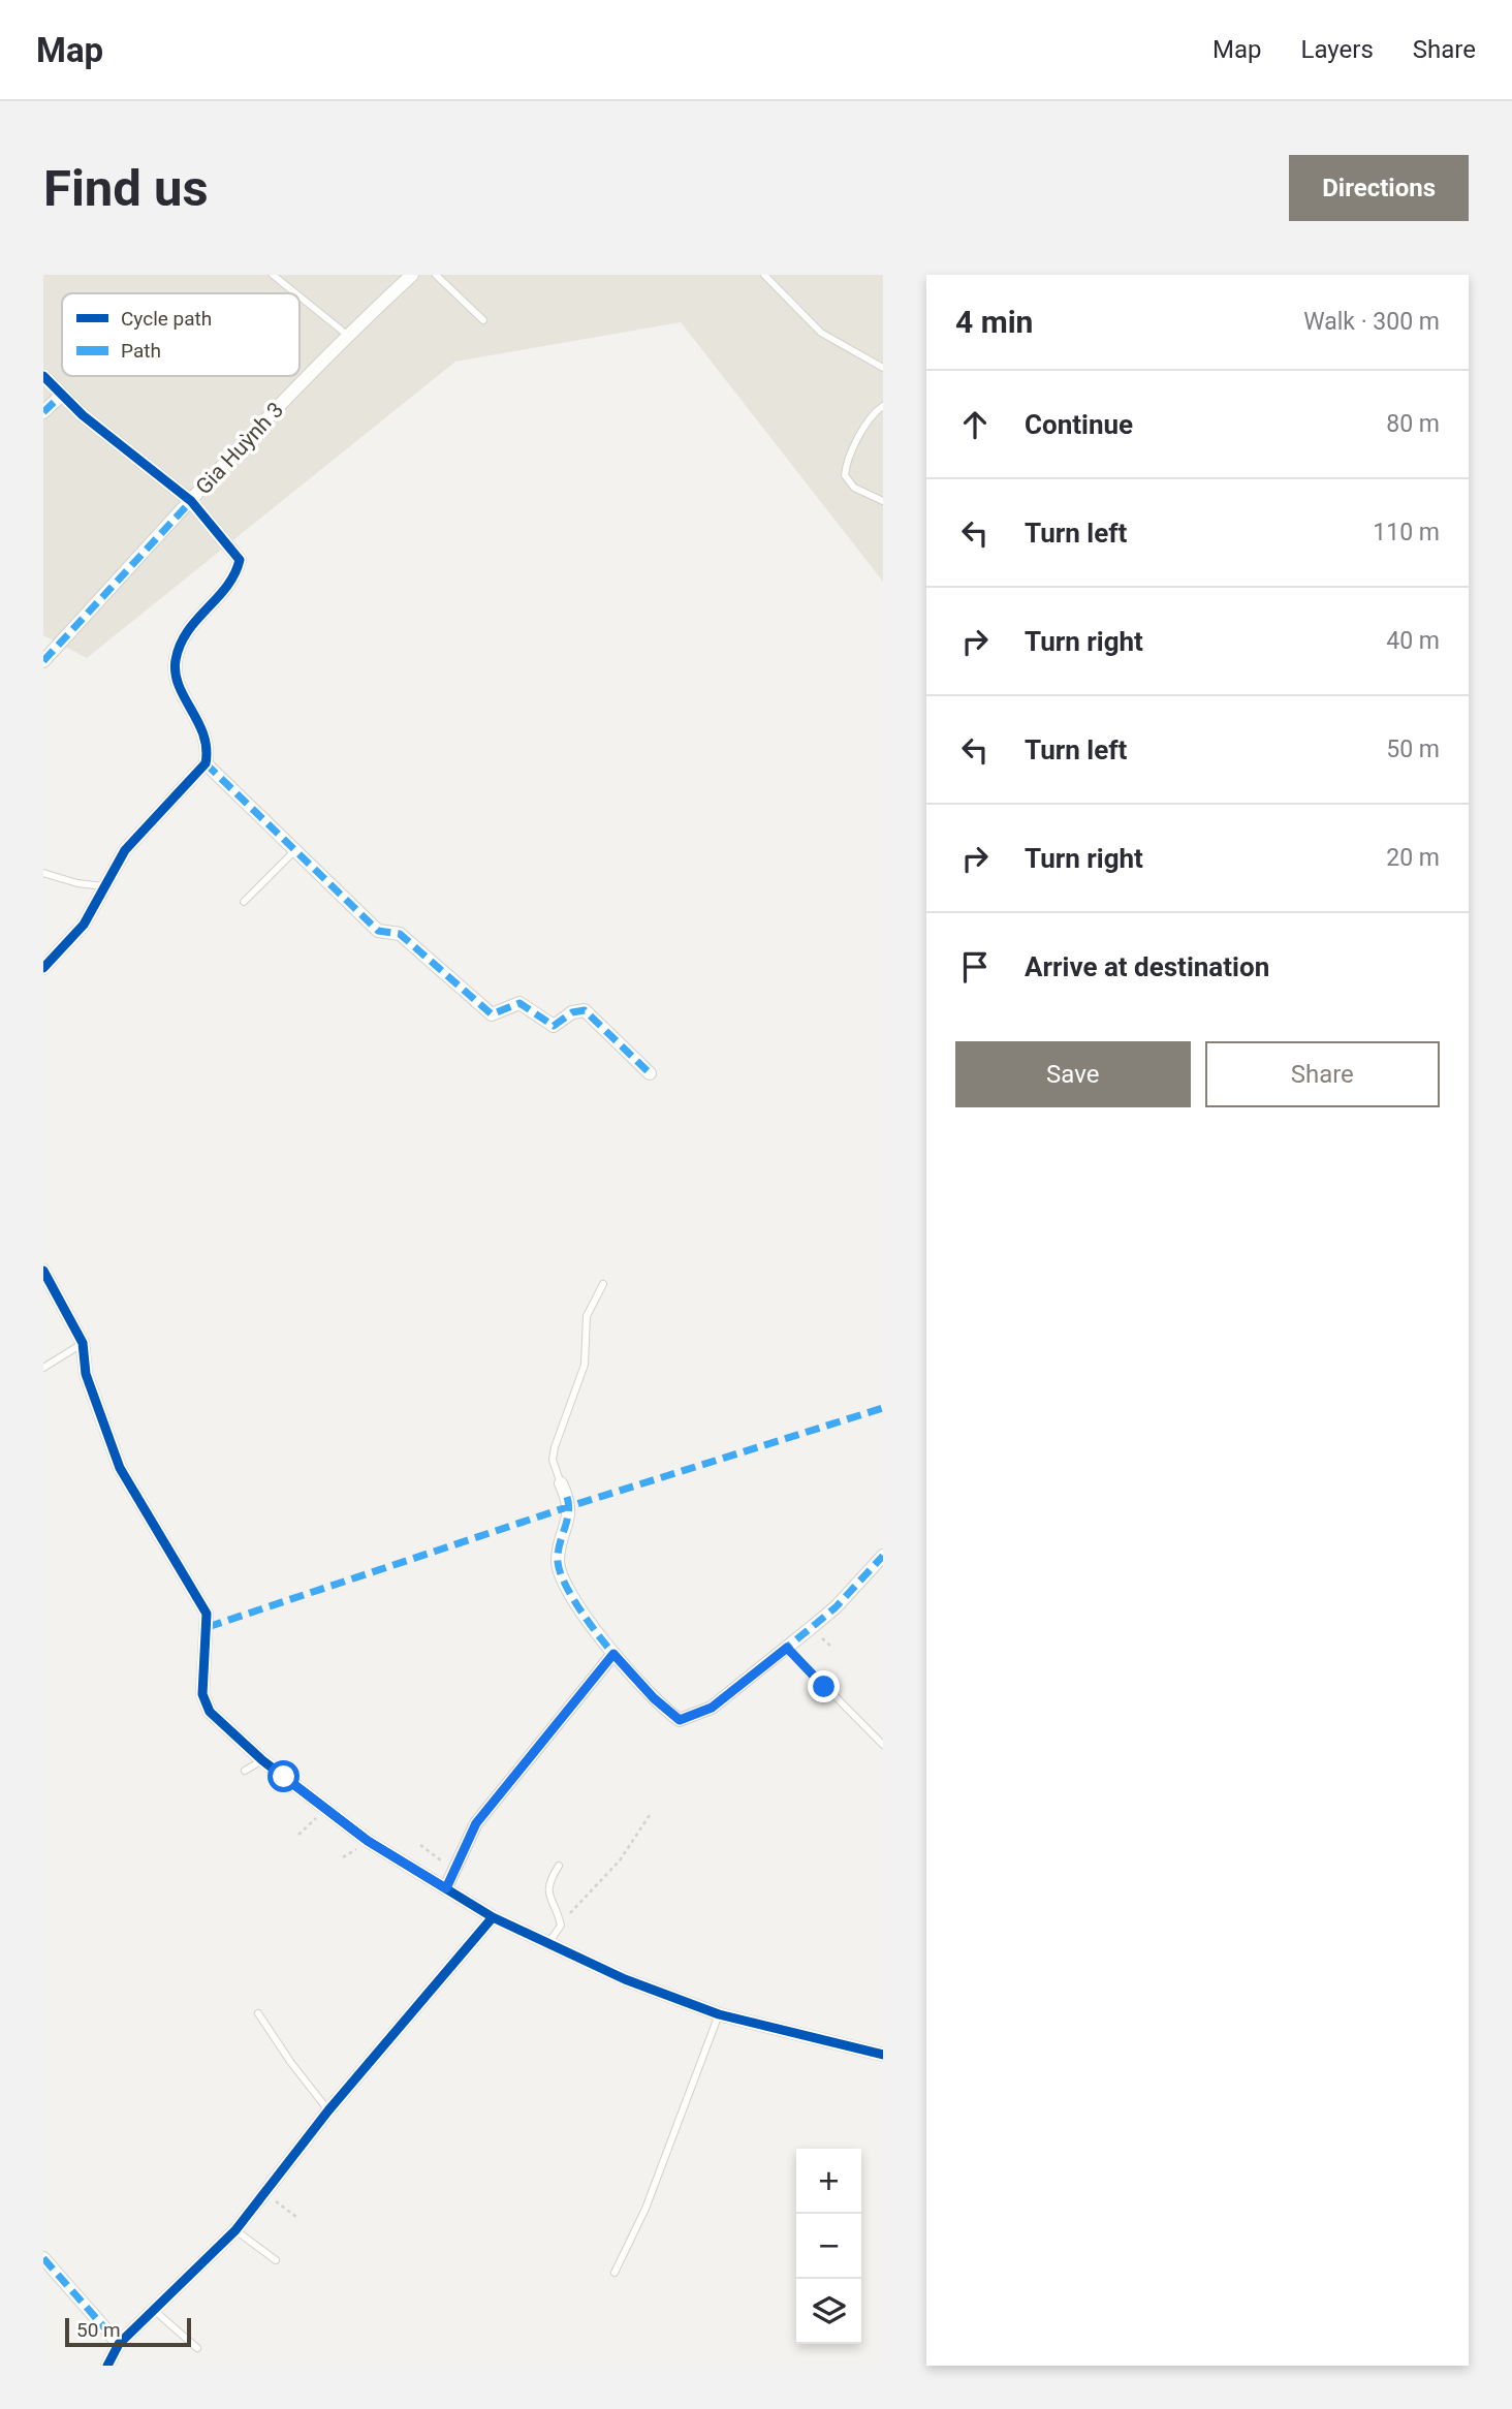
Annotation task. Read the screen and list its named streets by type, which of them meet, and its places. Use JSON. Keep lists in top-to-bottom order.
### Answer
{
  "streets": {
    "street": ["Gia Huỳnh 3"]
  },
  "legend": ["Cycle path", "Path"],
  "scale_bar": "50 m",
  "page": {
    "header": "Map",
    "nav": ["Map", "Layers", "Share"],
    "buttons": [
      "Directions",
      ["Save", "Share"]
    ],
    "title": "Find us",
    "heading": ["4 min", "Walk · 300 m"],
    "list": [
      ["Continue", "80 m"],
      ["Turn left", "110 m"],
      ["Turn right", "40 m"],
      ["Turn left", "50 m"],
      ["Turn right", "20 m"],
      "Arrive at destination"
    ],
    "map_buttons": ["+", "−"],
    "scale": "50 m"
  }
}
